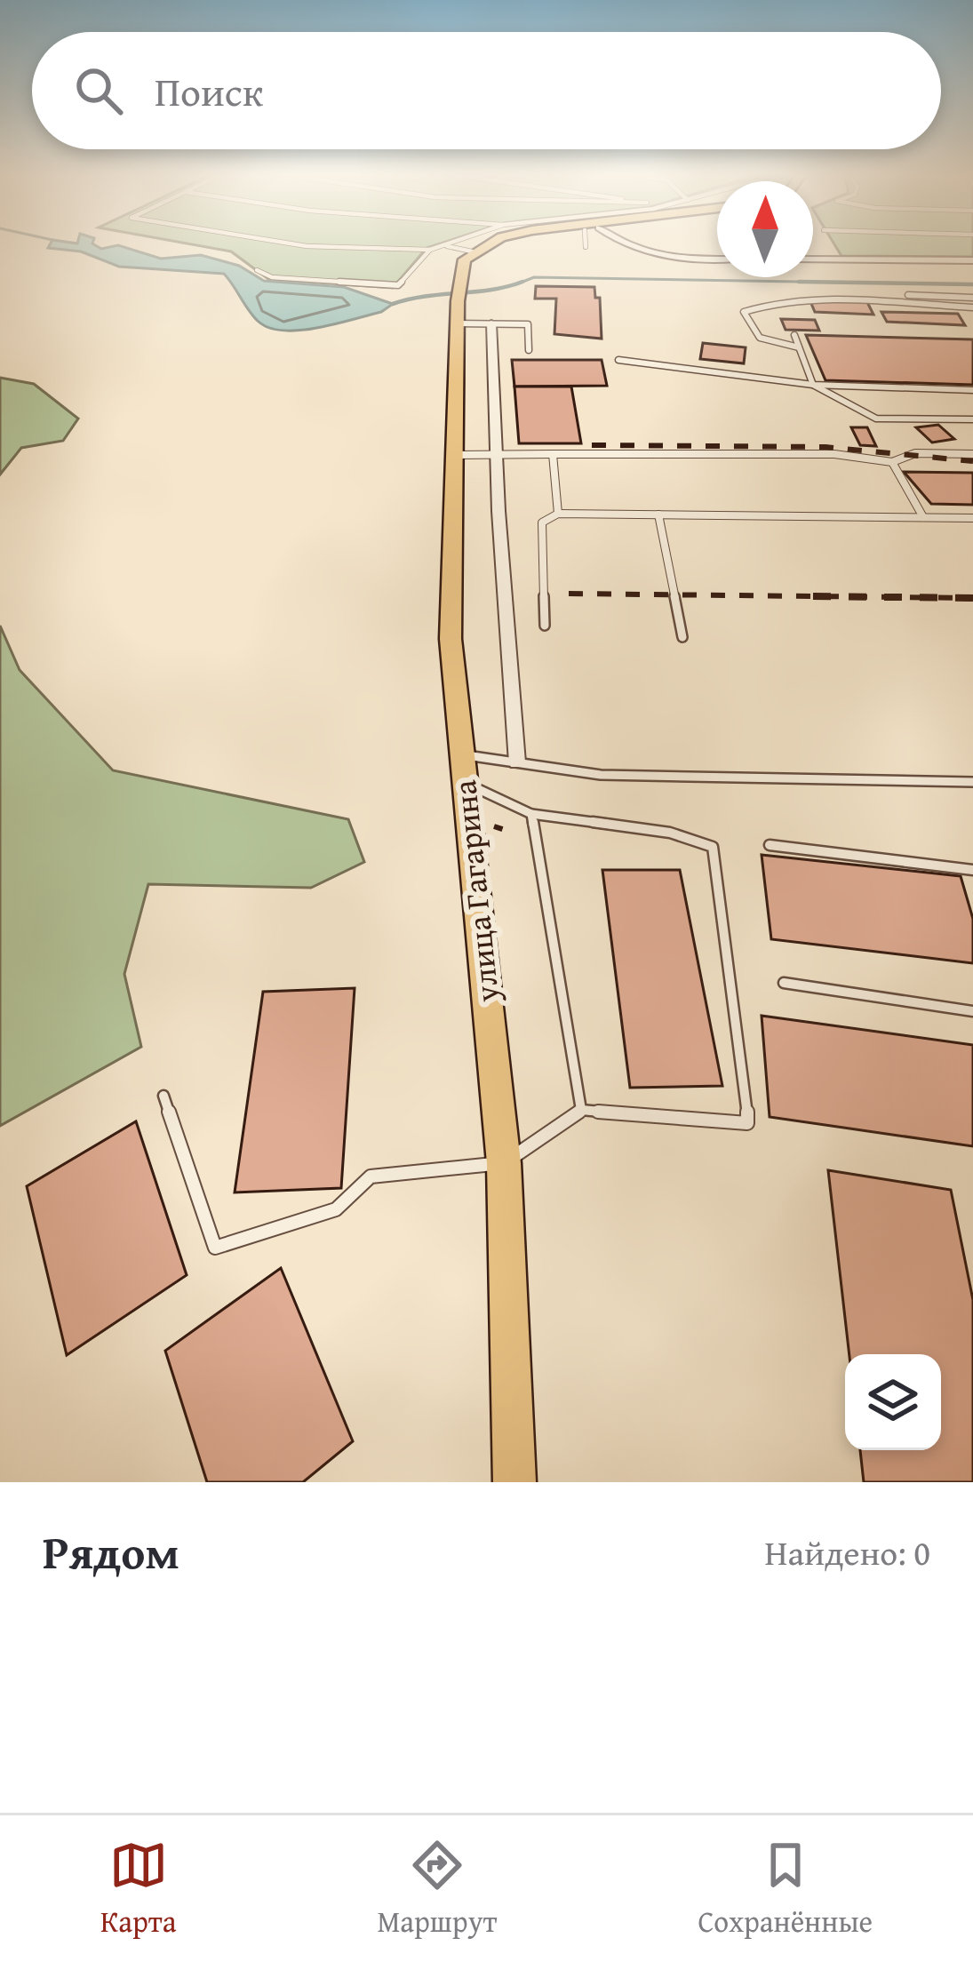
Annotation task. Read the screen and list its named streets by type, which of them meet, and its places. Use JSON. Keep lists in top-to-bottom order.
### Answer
{
  "streets": {
    "main road": ["улица Гагарина"]
  },
  "north": "top",
  "page": {
    "search": "Поиск",
    "heading": ["Рядом", "Найдено: 0"],
    "nav": ["Карта", "Маршрут", "Сохранённые"]
  }
}
